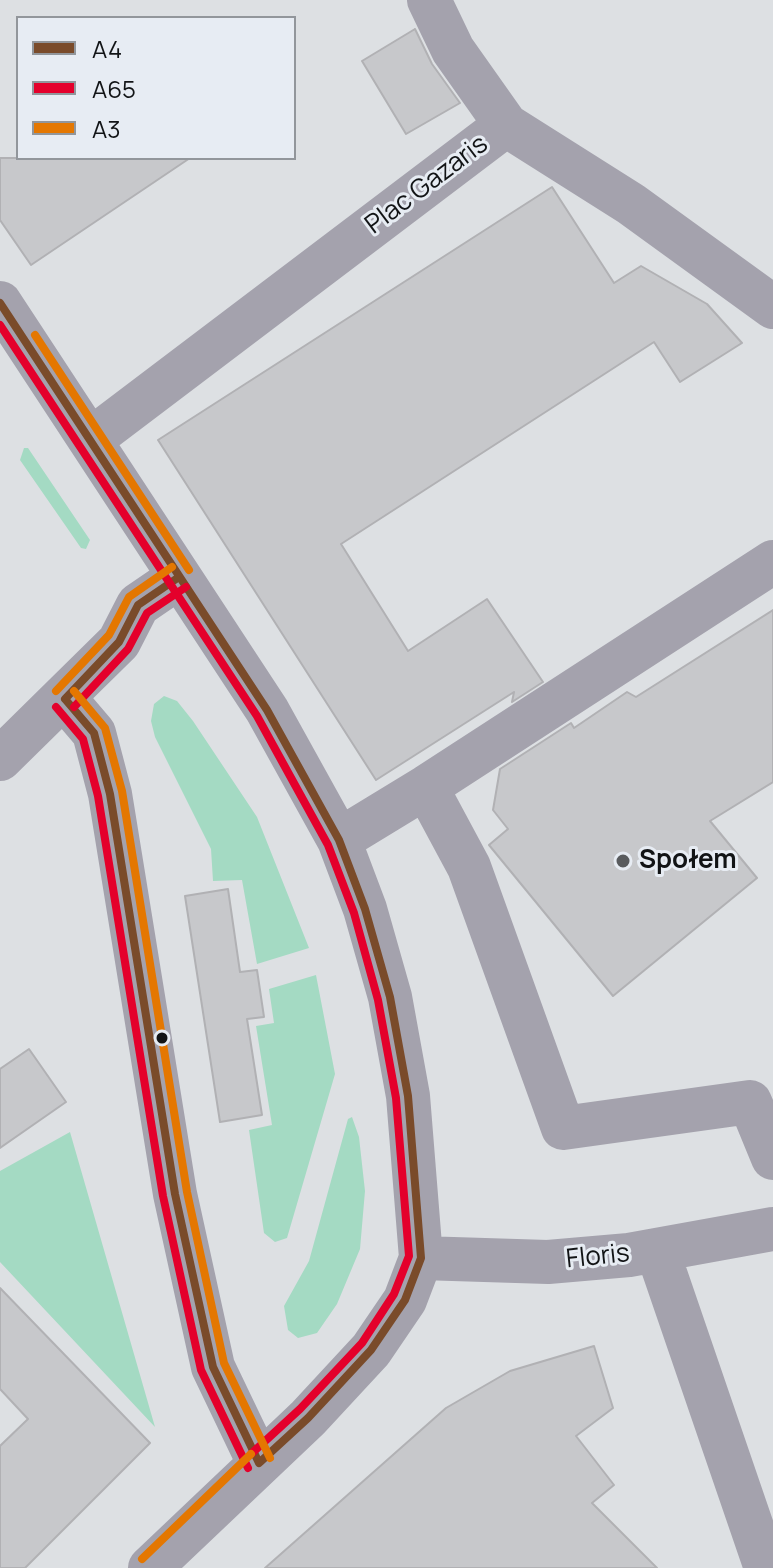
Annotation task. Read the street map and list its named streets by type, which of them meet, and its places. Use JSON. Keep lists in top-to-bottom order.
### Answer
{
  "streets": {
    "street": ["Plac Gazaris", "Floris"]
  },
  "places": ["Społem"],
  "lines": ["transit line A4", "transit line A65", "transit line A3"],
  "legend": ["A4", "A65", "A3"]
}
